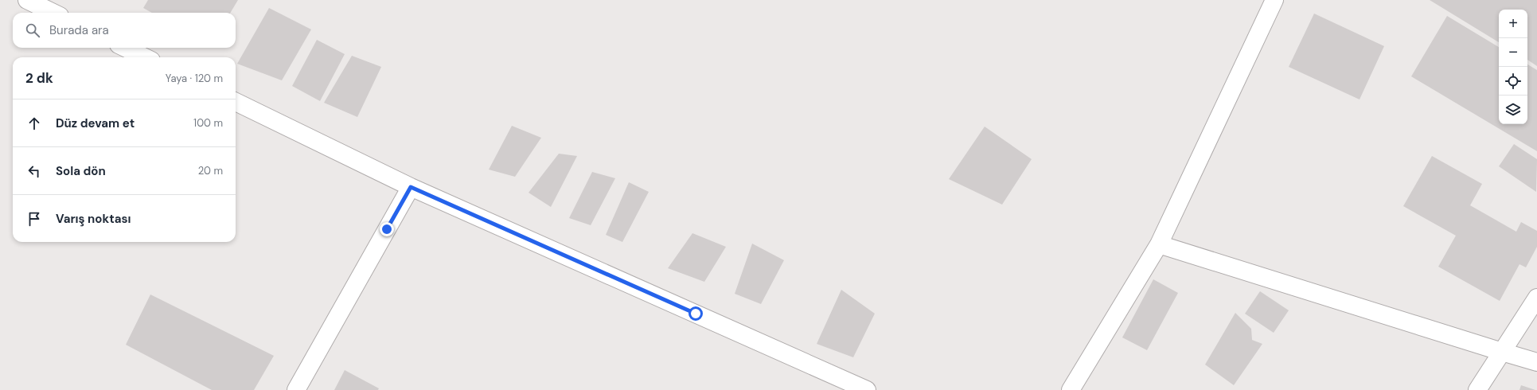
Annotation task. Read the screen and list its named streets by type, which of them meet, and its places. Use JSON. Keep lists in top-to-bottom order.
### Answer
{
  "page": {
    "map_buttons": ["+", "−"],
    "search": "Burada ara",
    "heading": ["2 dk", "Yaya · 120 m"],
    "list": [
      ["Düz devam et", "100 m"],
      ["Sola dön", "20 m"],
      "Varış noktası"
    ]
  }
}
